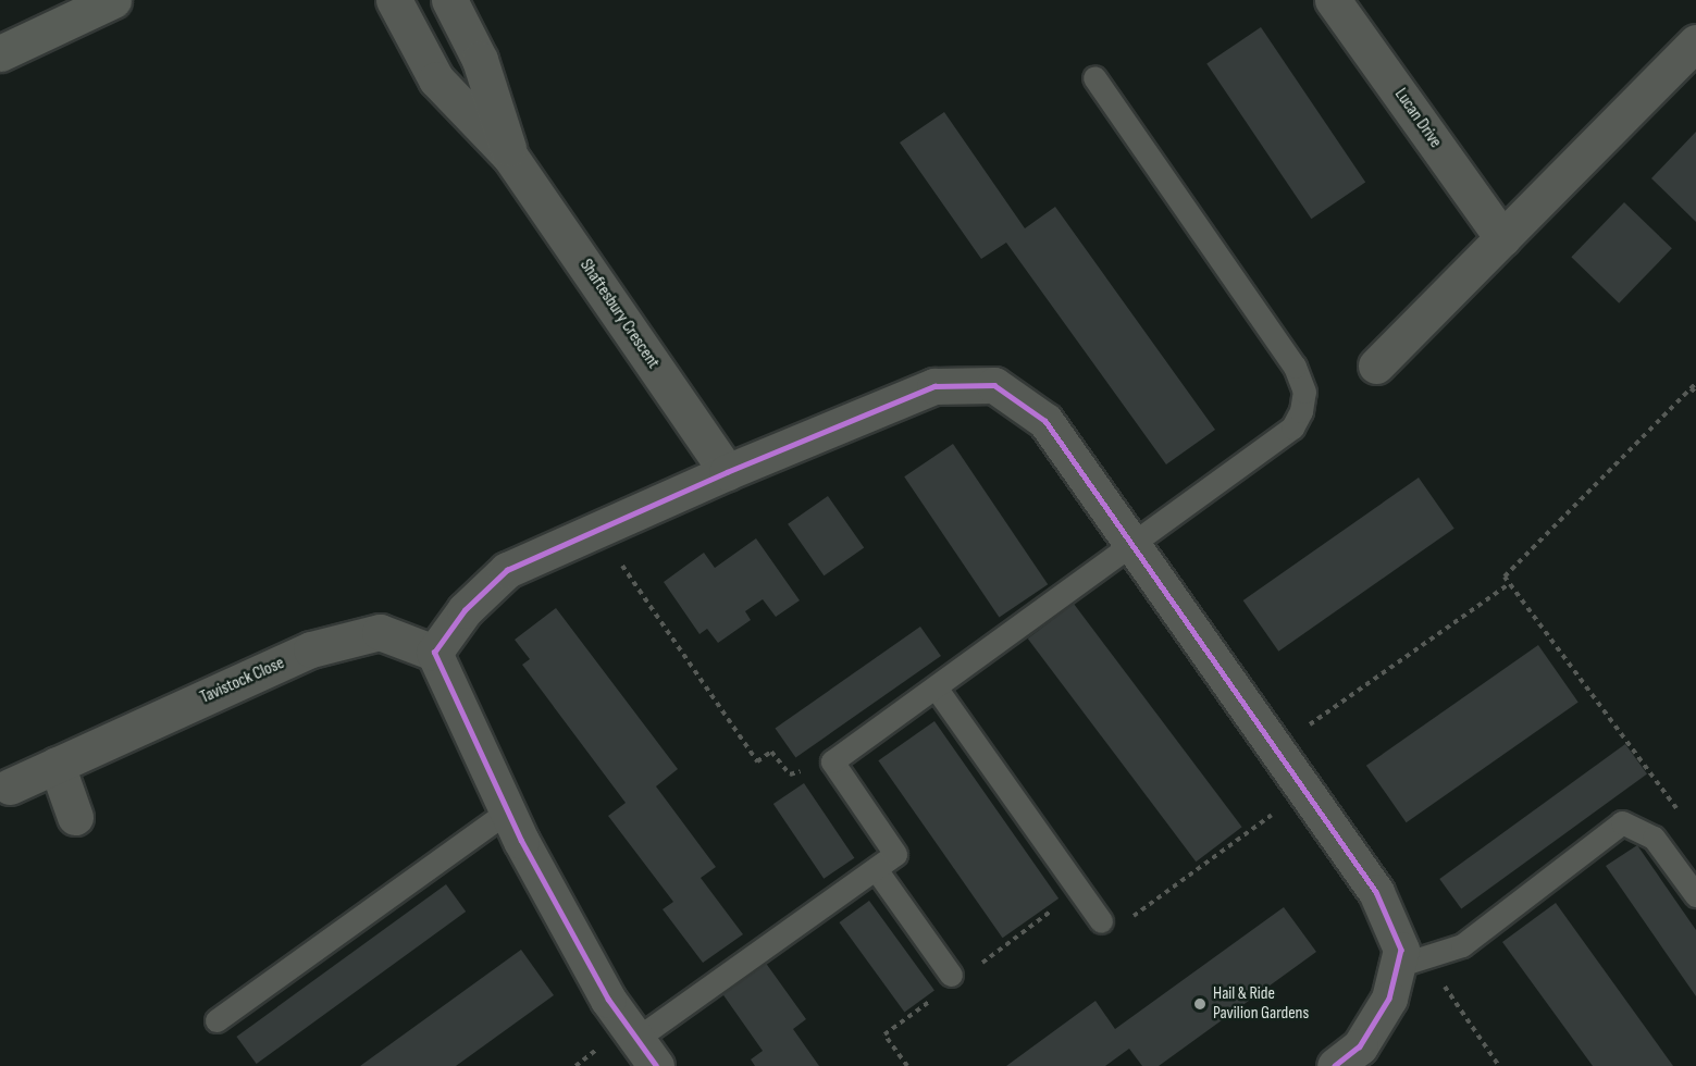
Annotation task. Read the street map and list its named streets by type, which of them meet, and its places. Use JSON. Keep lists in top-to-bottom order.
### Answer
{
  "streets": {
    "street": ["Lucan Drive", "Shaftesbury Crescent", "Tavistock Close"]
  },
  "places": ["Hail & Ride Pavilion Gardens"]
}
